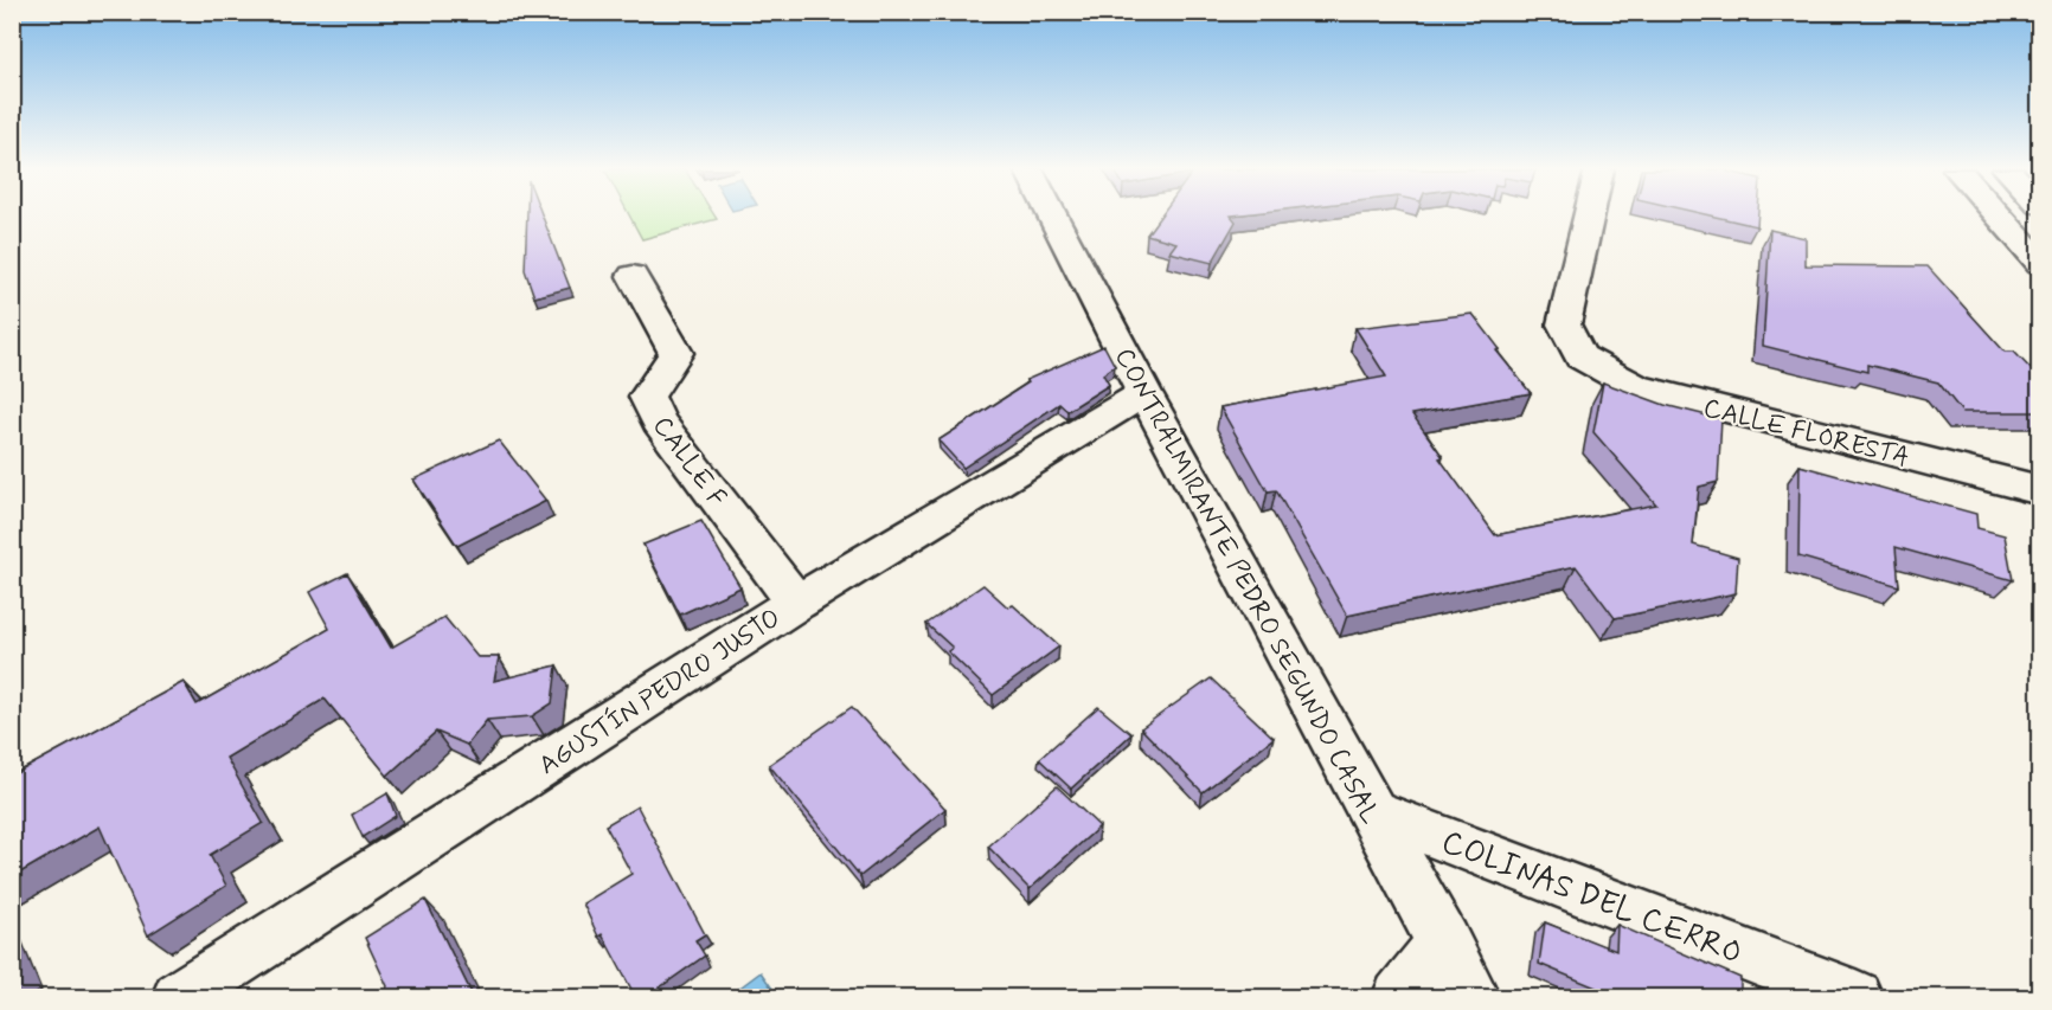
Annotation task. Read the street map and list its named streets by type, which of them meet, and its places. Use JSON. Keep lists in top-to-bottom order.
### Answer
{
  "streets": {
    "main road": [
      "CALLE FLORESTA",
      "CALLE F",
      "CONTRALMIRANTE PEDRO SEGUNDO CASAL",
      "AGUSTÍN PEDRO JUSTO",
      "COLINAS DEL CERRO"
    ]
  },
  "crossings": [
    ["CALLE F", "AGUSTÍN PEDRO JUSTO"],
    ["CONTRALMIRANTE PEDRO SEGUNDO CASAL", "AGUSTÍN PEDRO JUSTO"],
    ["CONTRALMIRANTE PEDRO SEGUNDO CASAL", "COLINAS DEL CERRO"]
  ]
}
